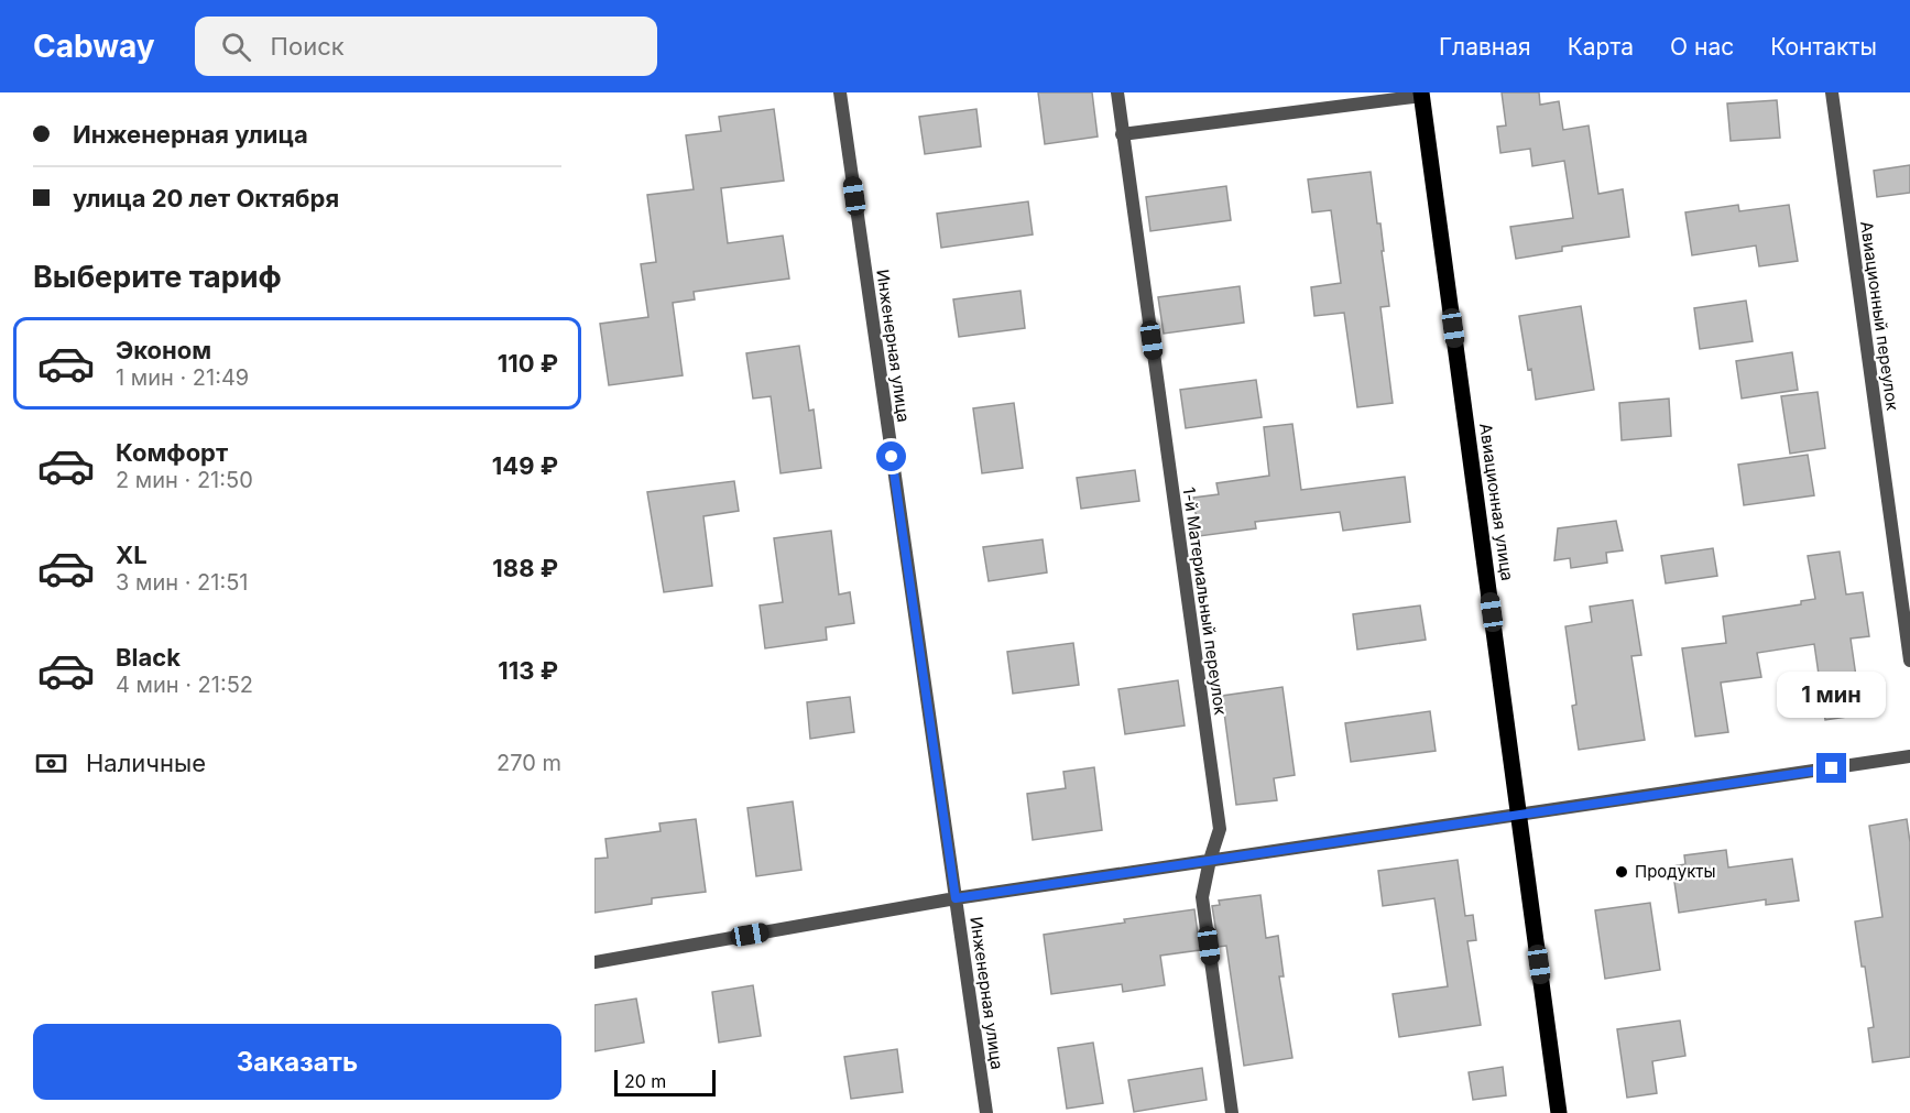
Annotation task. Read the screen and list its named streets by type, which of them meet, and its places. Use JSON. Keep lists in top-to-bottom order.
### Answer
{
  "streets": {
    "main road": ["Авиационная улица"],
    "street": ["Авиационный переулок", "Инженерная улица", "1-й Материальный переулок"]
  },
  "places": ["Продукты"],
  "scale_bar": "20 m",
  "page": {
    "header": "Cabway",
    "search": "Поиск",
    "nav": [
      "Главная",
      "Карта",
      "О нас",
      "Контакты"
    ],
    "banner": ["Инженерная улица", "улица 20 лет Октября"],
    "heading": "Выберите тариф",
    "list": [
      {
        "name": "Эконом",
        "note": "1 мин · 21:49",
        "value": "110 ₽"
      },
      {
        "name": "Комфорт",
        "note": "2 мин · 21:50",
        "value": "149 ₽"
      },
      {
        "name": "XL",
        "note": "3 мин · 21:51",
        "value": "188 ₽"
      },
      {
        "name": "Black",
        "note": "4 мин · 21:52",
        "value": "113 ₽"
      }
    ],
    "bubble": "1 мин",
    "pay": ["Наличные", "270 m"],
    "buttons": "Заказать",
    "scale": "20 m"
  }
}
